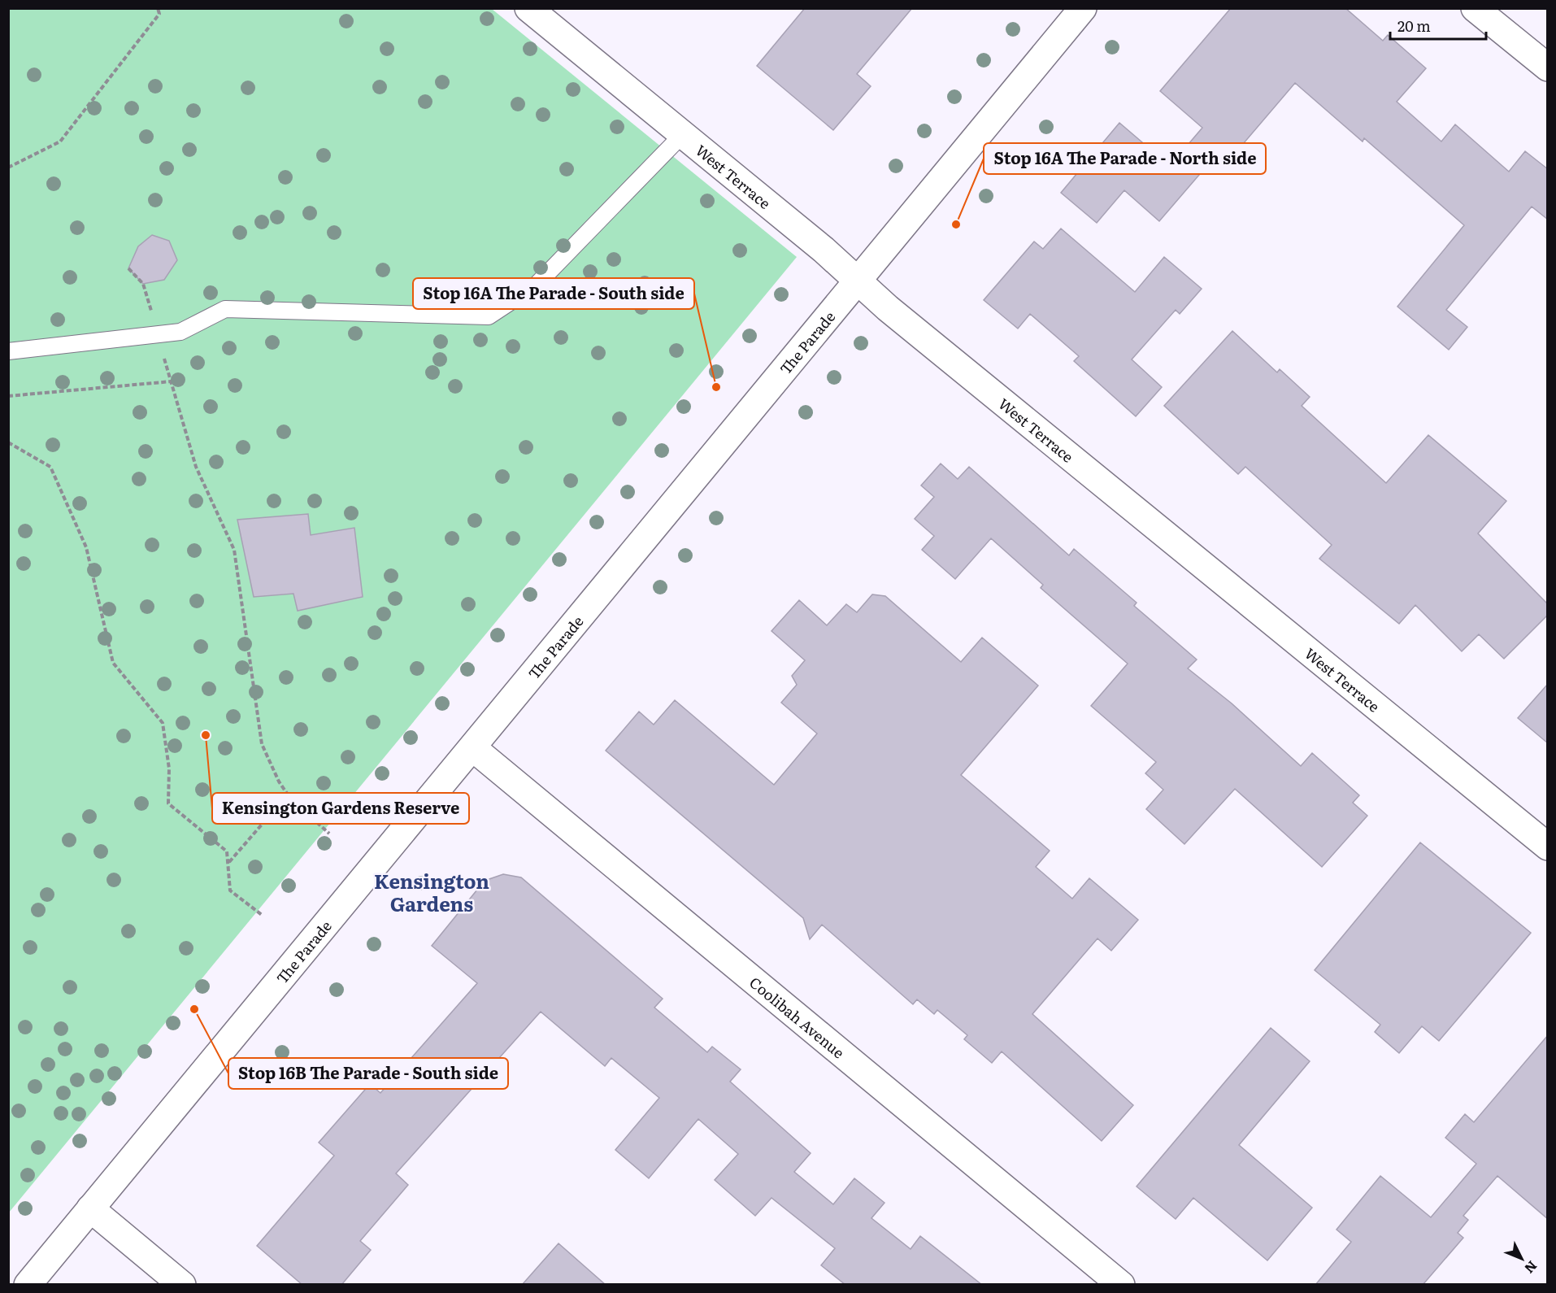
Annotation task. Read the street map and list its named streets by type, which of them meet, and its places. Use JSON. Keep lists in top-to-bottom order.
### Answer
{
  "streets": {
    "street": ["West Terrace", "The Parade", "Coolibah Avenue"]
  },
  "crossings": [
    ["West Terrace", "The Parade"],
    ["The Parade", "Coolibah Avenue"]
  ],
  "districts": ["Kensington Gardens"],
  "places": [
    "Stop 16A The Parade - North side",
    "Stop 16A The Parade - South side",
    "Kensington Gardens Reserve",
    "Stop 16B The Parade - South side"
  ],
  "scale_bar": "20 m",
  "north": "bottom right"
}
